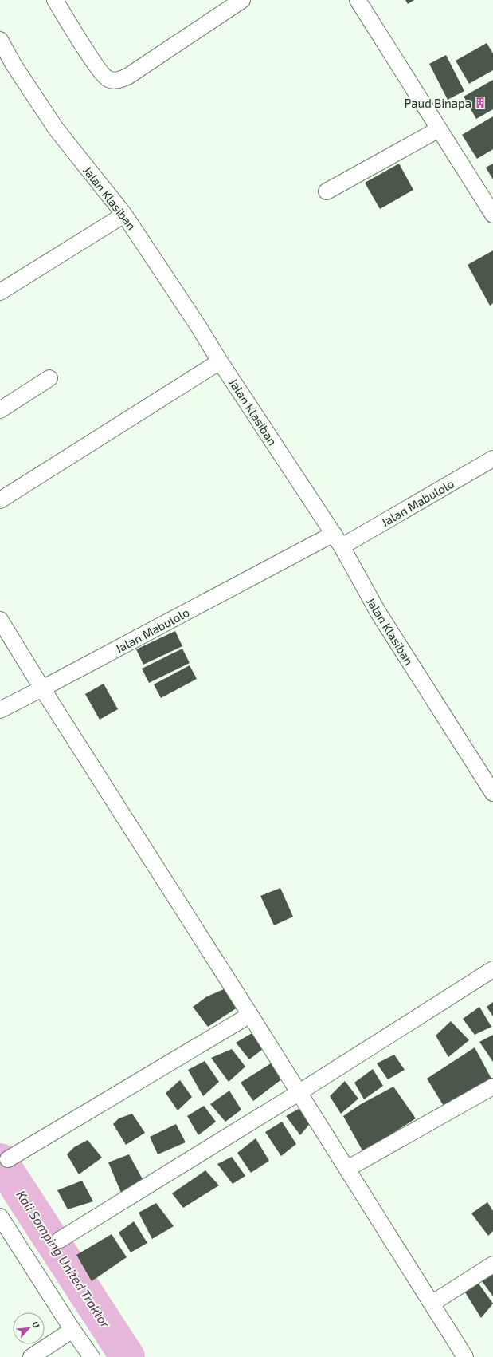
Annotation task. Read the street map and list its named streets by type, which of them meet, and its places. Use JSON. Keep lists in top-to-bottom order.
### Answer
{
  "streets": {
    "street": ["Jalan Klasiban", "Jalan Mabulolo"]
  },
  "crossings": [
    ["Jalan Klasiban", "Jalan Mabulolo"]
  ],
  "water": ["Kali Samping United Traktor"],
  "places": {
    "building": ["Paud Binapa"]
  },
  "north": "top right"
}
